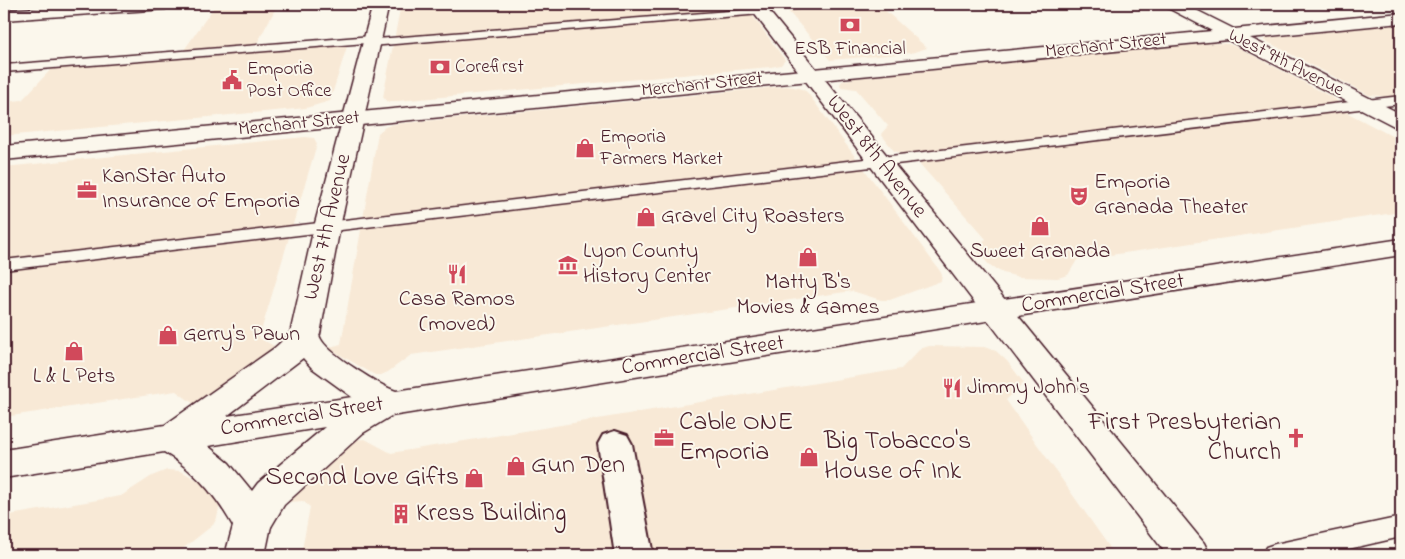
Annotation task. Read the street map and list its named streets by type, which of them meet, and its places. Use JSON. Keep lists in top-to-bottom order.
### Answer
{
  "streets": {
    "street": [
      "Merchant Street",
      "West 9th Avenue",
      "West 8th Avenue",
      "West 7th Avenue",
      "Commercial Street"
    ]
  },
  "crossings": [
    ["Merchant Street", "West 9th Avenue"],
    ["Merchant Street", "West 8th Avenue"],
    ["Merchant Street", "West 7th Avenue"],
    ["West 8th Avenue", "Commercial Street"]
  ],
  "places": {
    "bank": ["ESB Financial", "Corefirst"],
    "public building": ["Emporia Post Office"],
    "shop": [
      "Emporia Farmers Market",
      "Gravel City Roasters",
      "Sweet Granada",
      "Matty B's Movies & Games",
      "Gerry's Pawn",
      "L & L Pets",
      "Big Tobacco's House of Ink",
      "Gun Den",
      "Second Love Gifts"
    ],
    "office": ["KanStar Auto Insurance of Emporia", "Cable ONE Emporia"],
    "theatre": ["Emporia Granada Theater"],
    "museum": ["Lyon County History Center"],
    "restaurant": ["Casa Ramos (moved)", "Jimmy John's"],
    "church": ["First Presbyterian Church"],
    "building": ["Kress Building"]
  }
}
